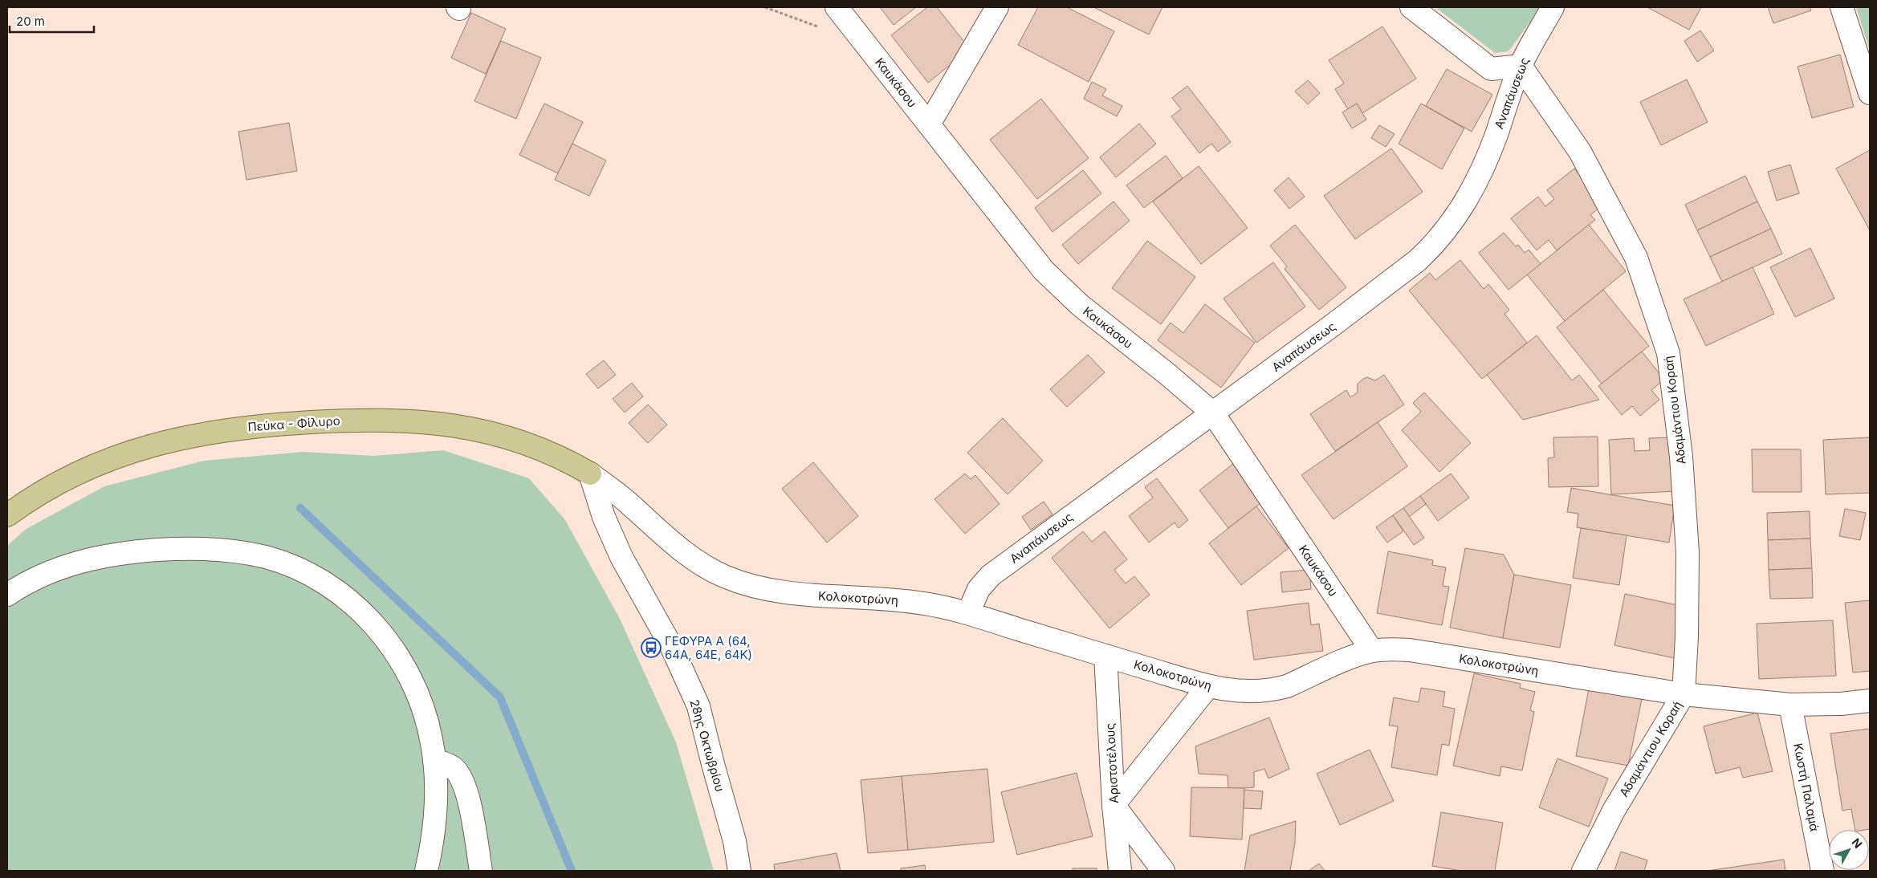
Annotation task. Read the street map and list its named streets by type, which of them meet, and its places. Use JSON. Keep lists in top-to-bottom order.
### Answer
{
  "streets": {
    "main road": ["Πεύκα - Φίλυρο"],
    "street": [
      "Καυκάσου",
      "Αναπάυσεως",
      "Αδαμάντιου Κοραή",
      "Κολοκοτρώνη",
      "28ης Οκτωβρίου",
      "Αριστοτέλους",
      "Κωστή Παλαμά"
    ]
  },
  "crossings": [
    ["Καυκάσου", "Αναπάυσεως"],
    ["Καυκάσου", "Κολοκοτρώνη"],
    ["Αναπάυσεως", "Αδαμάντιου Κοραή"],
    ["Αναπάυσεως", "Κολοκοτρώνη"],
    ["Αδαμάντιου Κοραή", "Κολοκοτρώνη"],
    ["Πεύκα - Φίλυρο", "Κολοκοτρώνη"],
    ["Πεύκα - Φίλυρο", "28ης Οκτωβρίου"],
    ["Κολοκοτρώνη", "28ης Οκτωβρίου"],
    ["Κολοκοτρώνη", "Αριστοτέλους"],
    ["Κολοκοτρώνη", "Κωστή Παλαμά"]
  ],
  "places": {
    "bus stop": ["ΓΕΦΥΡΑ A (64, 64Α, 64Ε, 64Κ)"]
  },
  "scale_bar": "20 m",
  "north": "top right"
}
